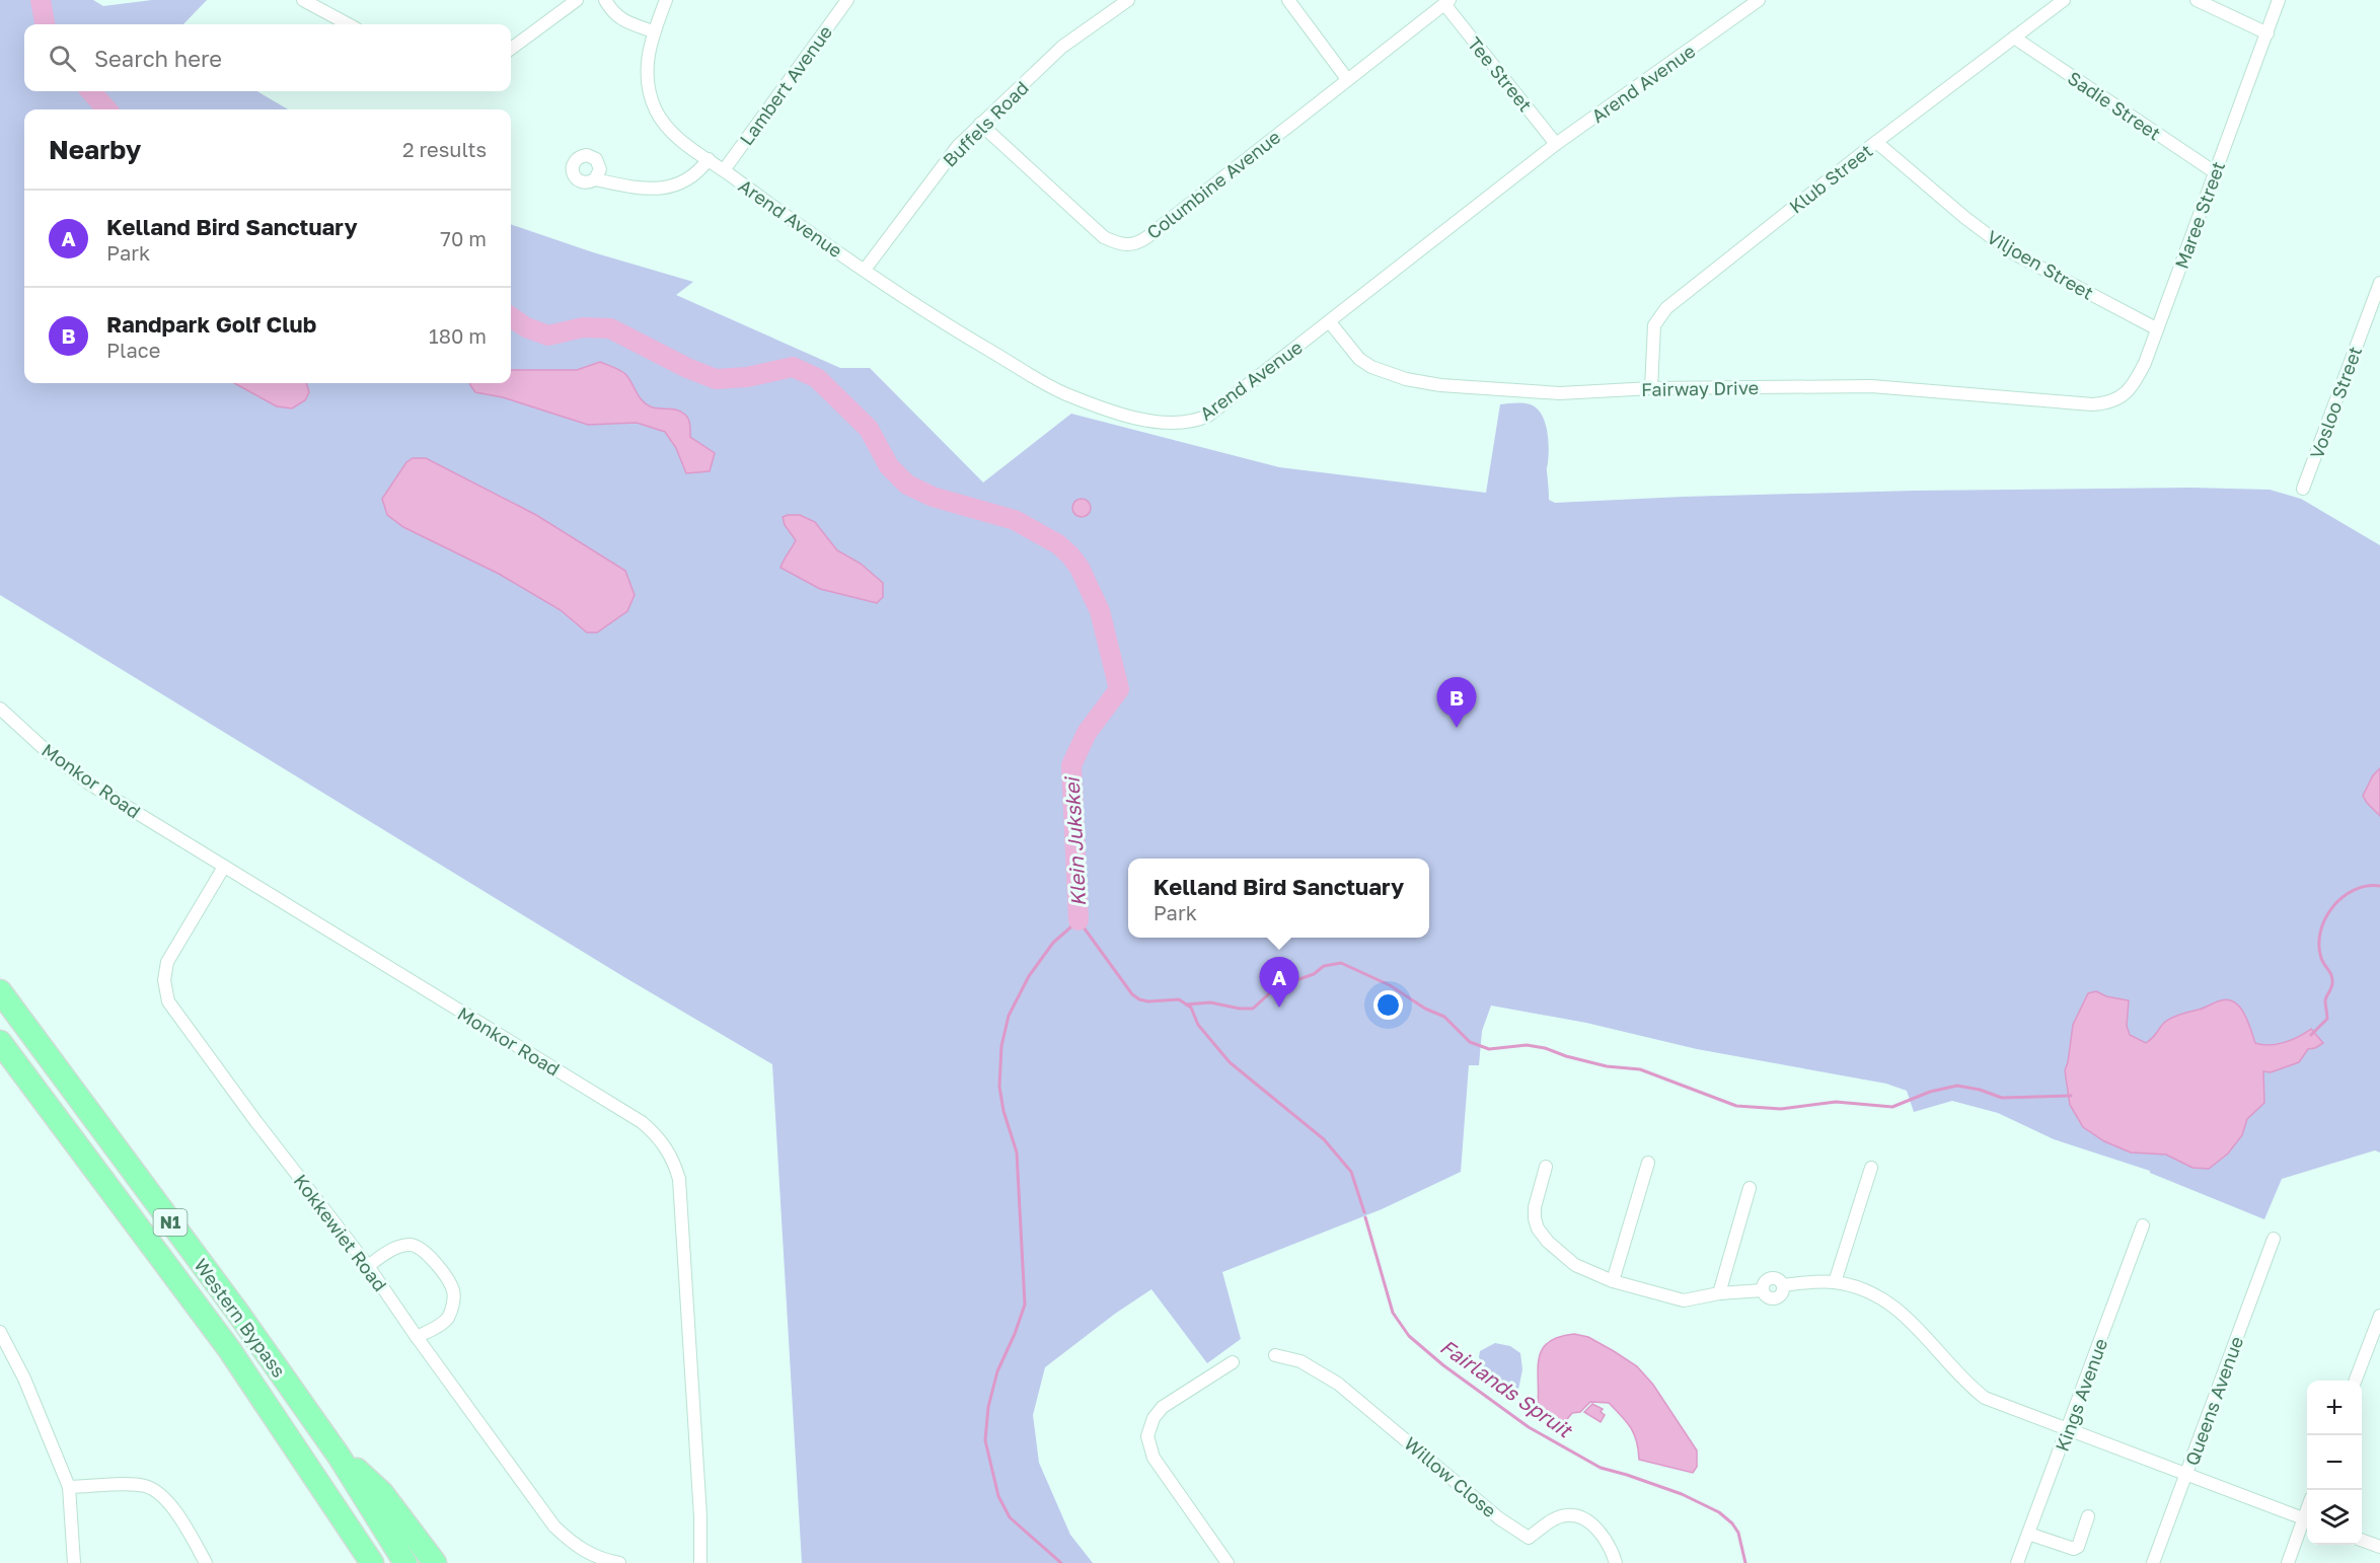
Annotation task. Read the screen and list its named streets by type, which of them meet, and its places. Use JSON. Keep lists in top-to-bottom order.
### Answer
{
  "streets": {
    "highway": ["N1", "Western Bypass"],
    "street": [
      "Tee Street",
      "Arend Avenue",
      "Lambert Avenue",
      "Sadie Street",
      "Buffels Road",
      "Klub Street",
      "Columbine Avenue",
      "Maree Street",
      "Viljoen Street",
      "Fairway Drive",
      "Vosloo Street",
      "Monkor Road",
      "Kokkewiet Road",
      "Kings Avenue",
      "Queens Avenue",
      "Willow Close"
    ]
  },
  "crossings": [
    ["Tee Street", "Arend Avenue"],
    ["Tee Street", "Columbine Avenue"],
    ["Arend Avenue", "Lambert Avenue"],
    ["Arend Avenue", "Buffels Road"],
    ["Arend Avenue", "Fairway Drive"],
    ["Sadie Street", "Klub Street"],
    ["Sadie Street", "Maree Street"],
    ["Buffels Road", "Columbine Avenue"],
    ["Klub Street", "Viljoen Street"],
    ["Klub Street", "Fairway Drive"],
    ["Maree Street", "Viljoen Street"],
    ["Maree Street", "Fairway Drive"],
    ["Monkor Road", "Kokkewiet Road"]
  ],
  "water": ["Klein Jukskei", "Fairlands Spruit"],
  "page": {
    "search": "Search here",
    "heading": ["Nearby", "2 results"],
    "list": [
      {
        "mark": "A",
        "name": "Kelland Bird Sanctuary",
        "note": "Park",
        "value": "70 m"
      },
      {
        "mark": "B",
        "name": "Randpark Golf Club",
        "note": "Place",
        "value": "180 m"
      }
    ],
    "pins": ["B", "A"],
    "popup": ["Kelland Bird Sanctuary", "Park"],
    "map_buttons": ["+", "−"]
  }
}
